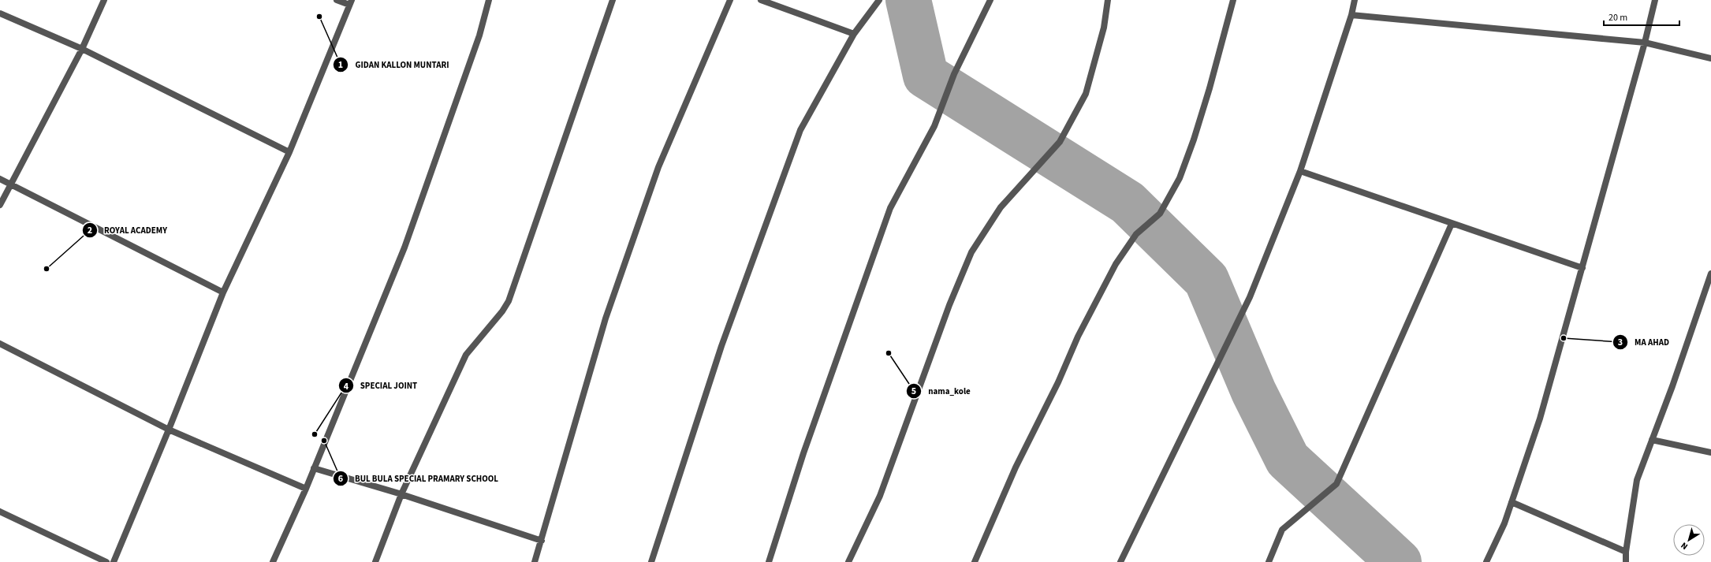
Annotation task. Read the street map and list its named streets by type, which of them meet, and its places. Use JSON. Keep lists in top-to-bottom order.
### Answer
{
  "places": [
    "GIDAN KALLON MUNTARI",
    "ROYAL ACADEMY",
    "MA AHAD",
    "nama_kole",
    "SPECIAL JOINT",
    "BUL BULA SPECIAL PRAMARY SCHOOL"
  ],
  "scale_bar": "20 m",
  "north": "bottom left"
}
